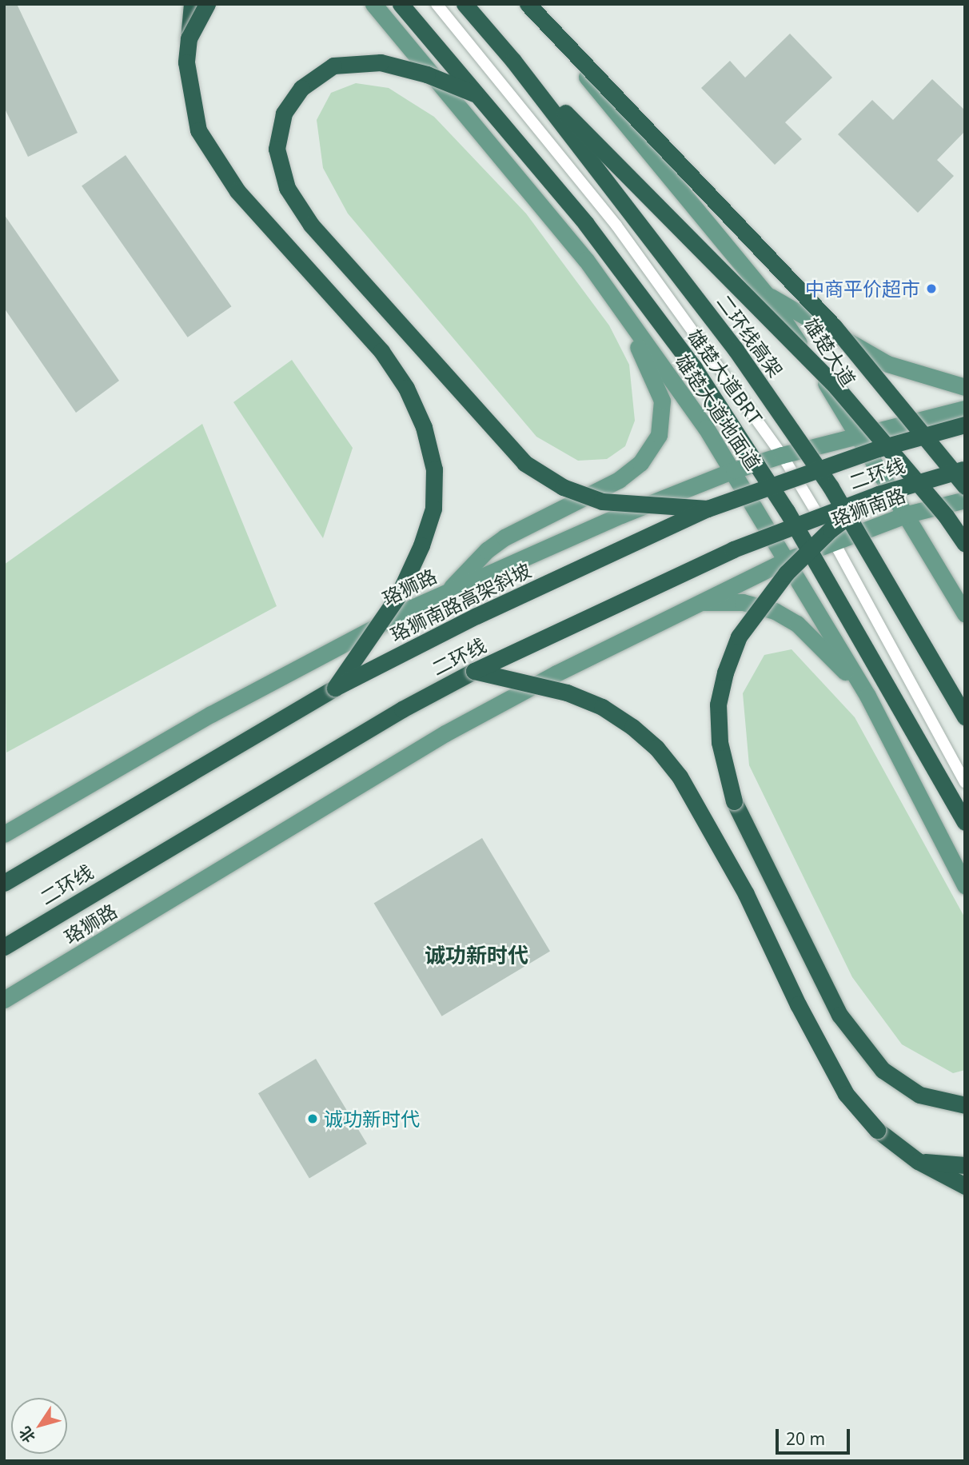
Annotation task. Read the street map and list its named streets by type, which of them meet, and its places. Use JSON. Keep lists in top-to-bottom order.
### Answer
{
  "streets": {
    "highway": ["二环线高架", "二环线", "珞狮南路高架斜坡"],
    "main road": [
      "雄楚大道",
      "雄楚大道地面道",
      "珞狮南路",
      "珞狮路"
    ],
    "lane": ["雄楚大道BRT"]
  },
  "crossings": [
    ["雄楚大道", "珞狮路"],
    ["雄楚大道BRT", "珞狮南路"],
    ["雄楚大道BRT", "珞狮路"],
    ["雄楚大道地面道", "珞狮南路"],
    ["雄楚大道地面道", "珞狮路"],
    ["珞狮南路", "珞狮路"]
  ],
  "districts": ["诚功新时代"],
  "places": ["中商平价超市", "诚功新时代"],
  "scale_bar": "20 m",
  "north": "bottom left"
}
